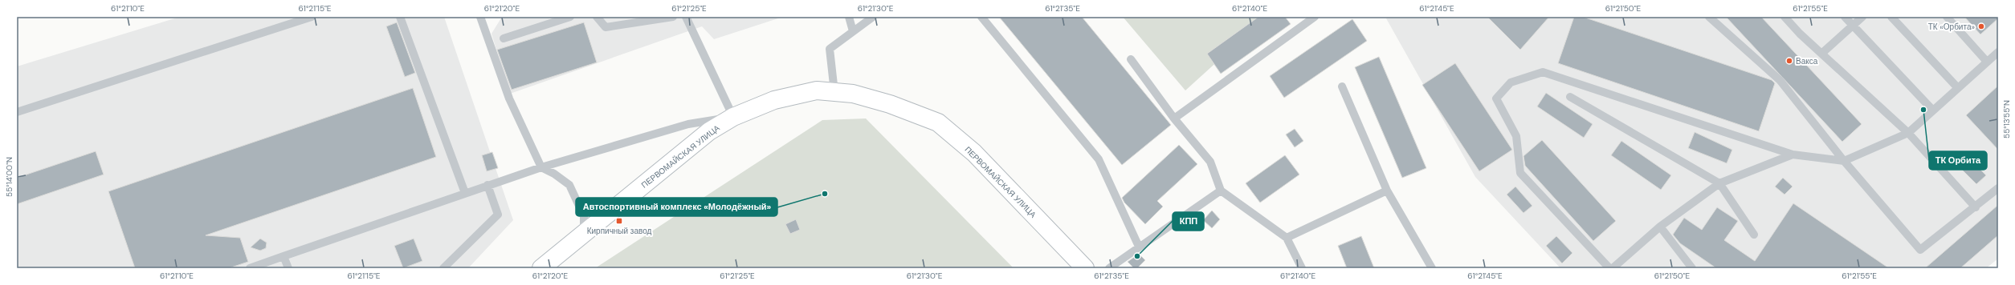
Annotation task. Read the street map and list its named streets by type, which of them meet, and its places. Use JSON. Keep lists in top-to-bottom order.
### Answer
{
  "streets": {
    "street": ["ПЕРВОМАЙСКАЯ УЛИЦА"]
  },
  "places": {
    "other": [
      "ТК «Орбита»",
      "Вакса",
      "ТК Орбита",
      "Автоспортивный комплекс «Молодёжный»",
      "КПП"
    ],
    "transit": ["Кирпичный завод"]
  },
  "coordinates": [
    "61°21'10\"E",
    "61°21'15\"E",
    "61°21'20\"E",
    "61°21'25\"E",
    "61°21'30\"E",
    "61°21'35\"E",
    "61°21'40\"E",
    "61°21'45\"E",
    "61°21'50\"E",
    "61°21'55\"E",
    "55°13'55\"N",
    "55°14'00\"N"
  ]
}
